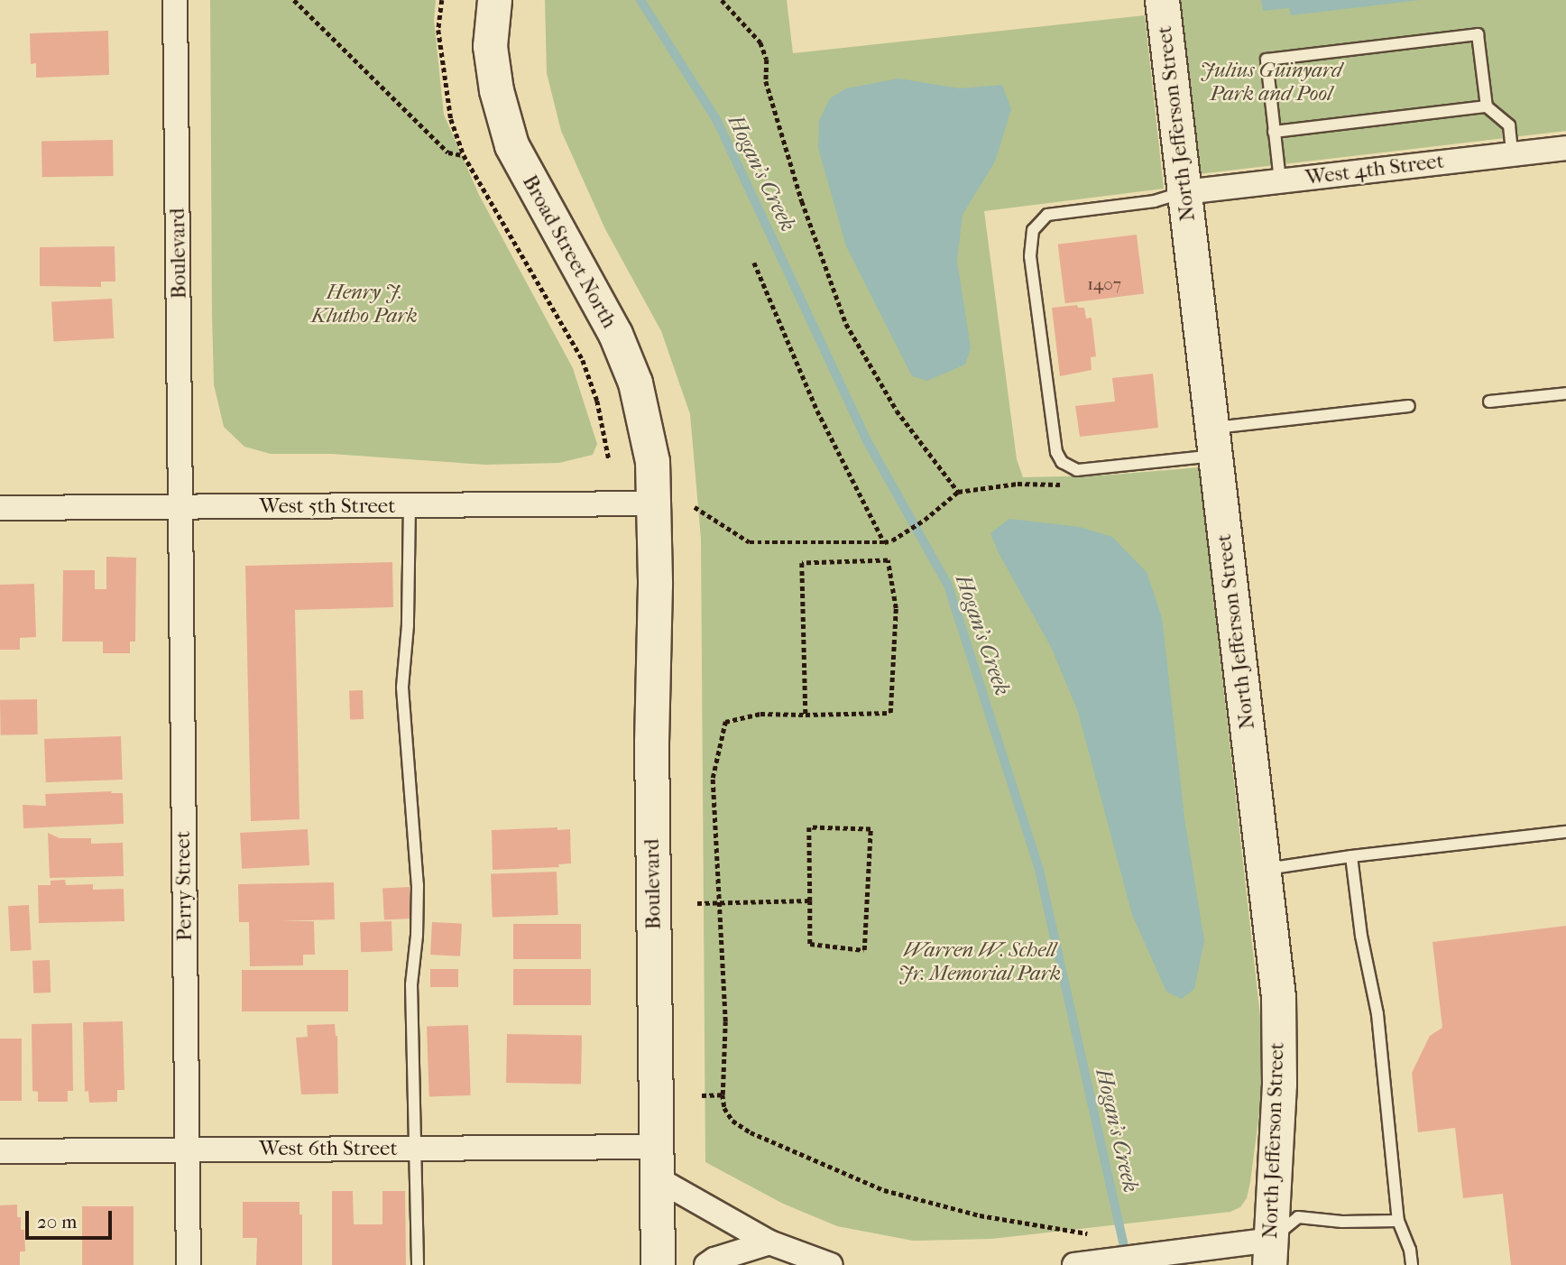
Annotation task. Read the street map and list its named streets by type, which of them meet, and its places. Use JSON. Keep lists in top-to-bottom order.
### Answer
{
  "streets": {
    "main road": ["North Jefferson Street", "Broad Street North", "Boulevard"],
    "street": [
      "West 4th Street",
      "West 5th Street",
      "Perry Street",
      "West 6th Street"
    ]
  },
  "crossings": [
    ["North Jefferson Street", "West 4th Street"],
    ["Broad Street North", "Boulevard"],
    ["Broad Street North", "West 5th Street"],
    ["Boulevard", "West 5th Street"],
    ["Boulevard", "Perry Street"],
    ["Boulevard", "West 6th Street"],
    ["West 5th Street", "Perry Street"],
    ["Perry Street", "West 6th Street"]
  ],
  "water": ["Hogan's Creek"],
  "parks": ["Julius Guinyard Park and Pool", "Henry J. Klutho Park", "Warren W. Schell Jr. Memorial Park"],
  "house_numbers": ["1407"],
  "scale_bar": "20 m"
}
